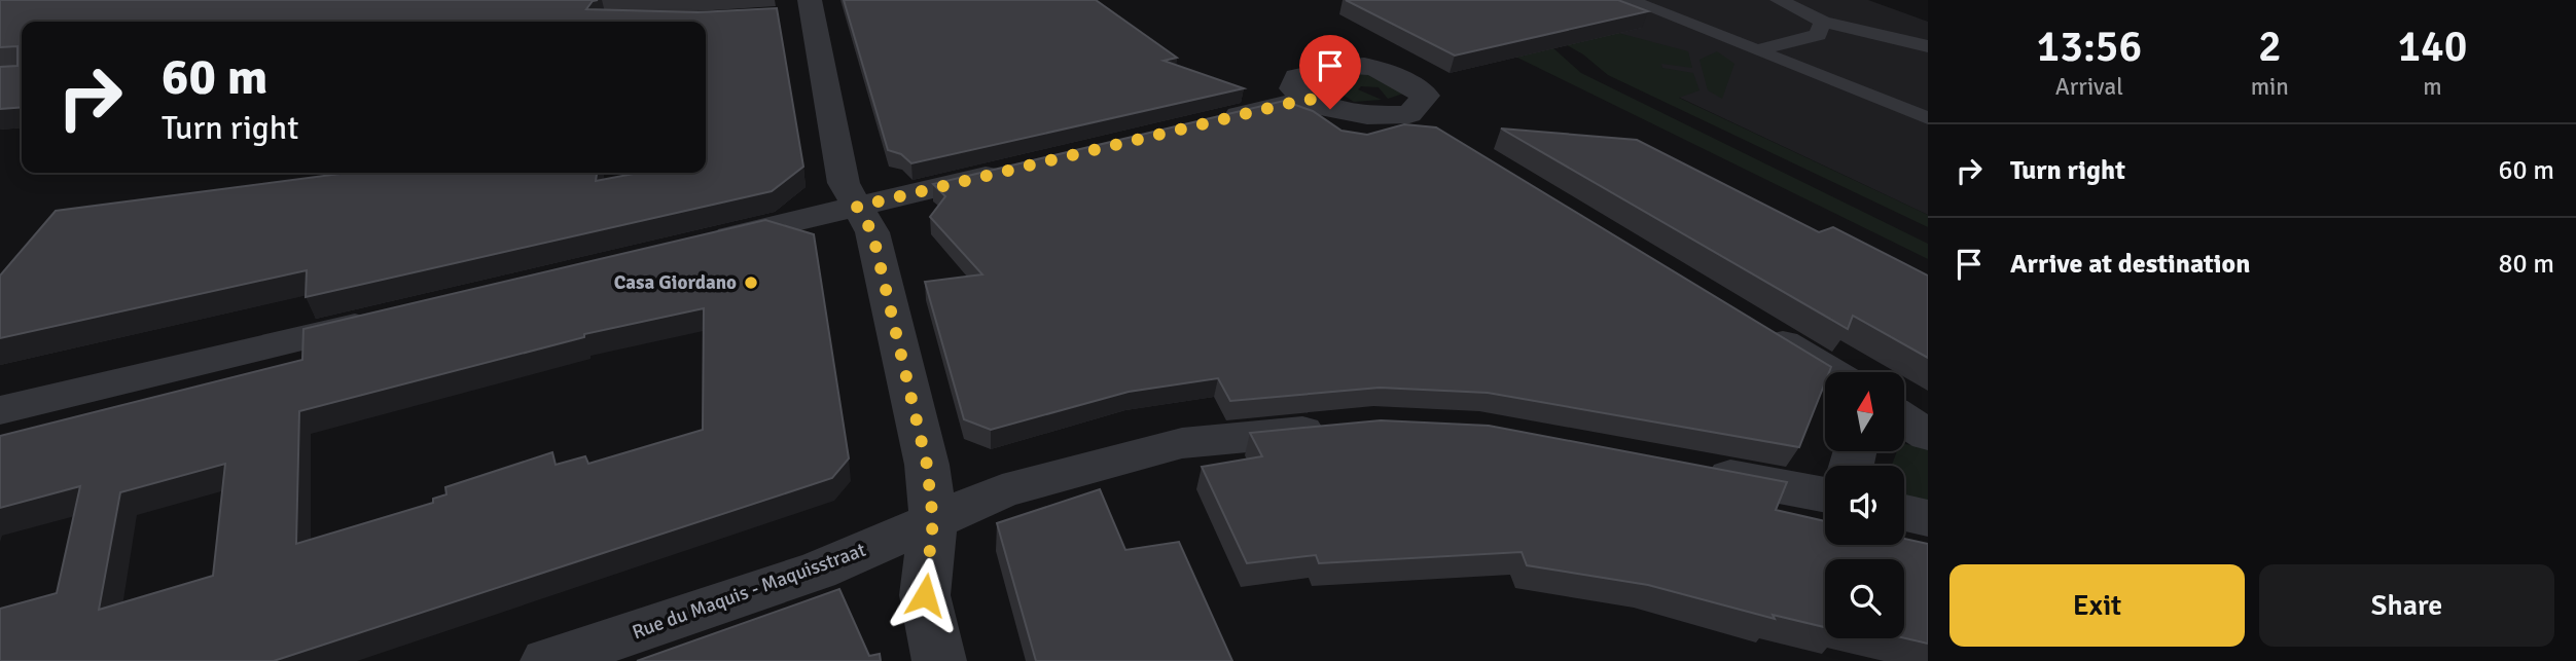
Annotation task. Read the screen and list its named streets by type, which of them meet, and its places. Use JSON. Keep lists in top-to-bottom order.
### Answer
{
  "streets": {
    "street": ["Rue du Maquis - Maquisstraat"]
  },
  "places": ["Casa Giordano"],
  "north": "top",
  "page": {
    "eta": [
      "13:56",
      "Arrival",
      "2",
      "min",
      "140",
      "m"
    ],
    "turn": ["60 m", "Turn right"],
    "list": [
      {
        "name": "Turn right",
        "value": "60 m"
      },
      {
        "name": "Arrive at destination",
        "value": "80 m"
      }
    ],
    "buttons": ["Exit", "Share"]
  }
}
